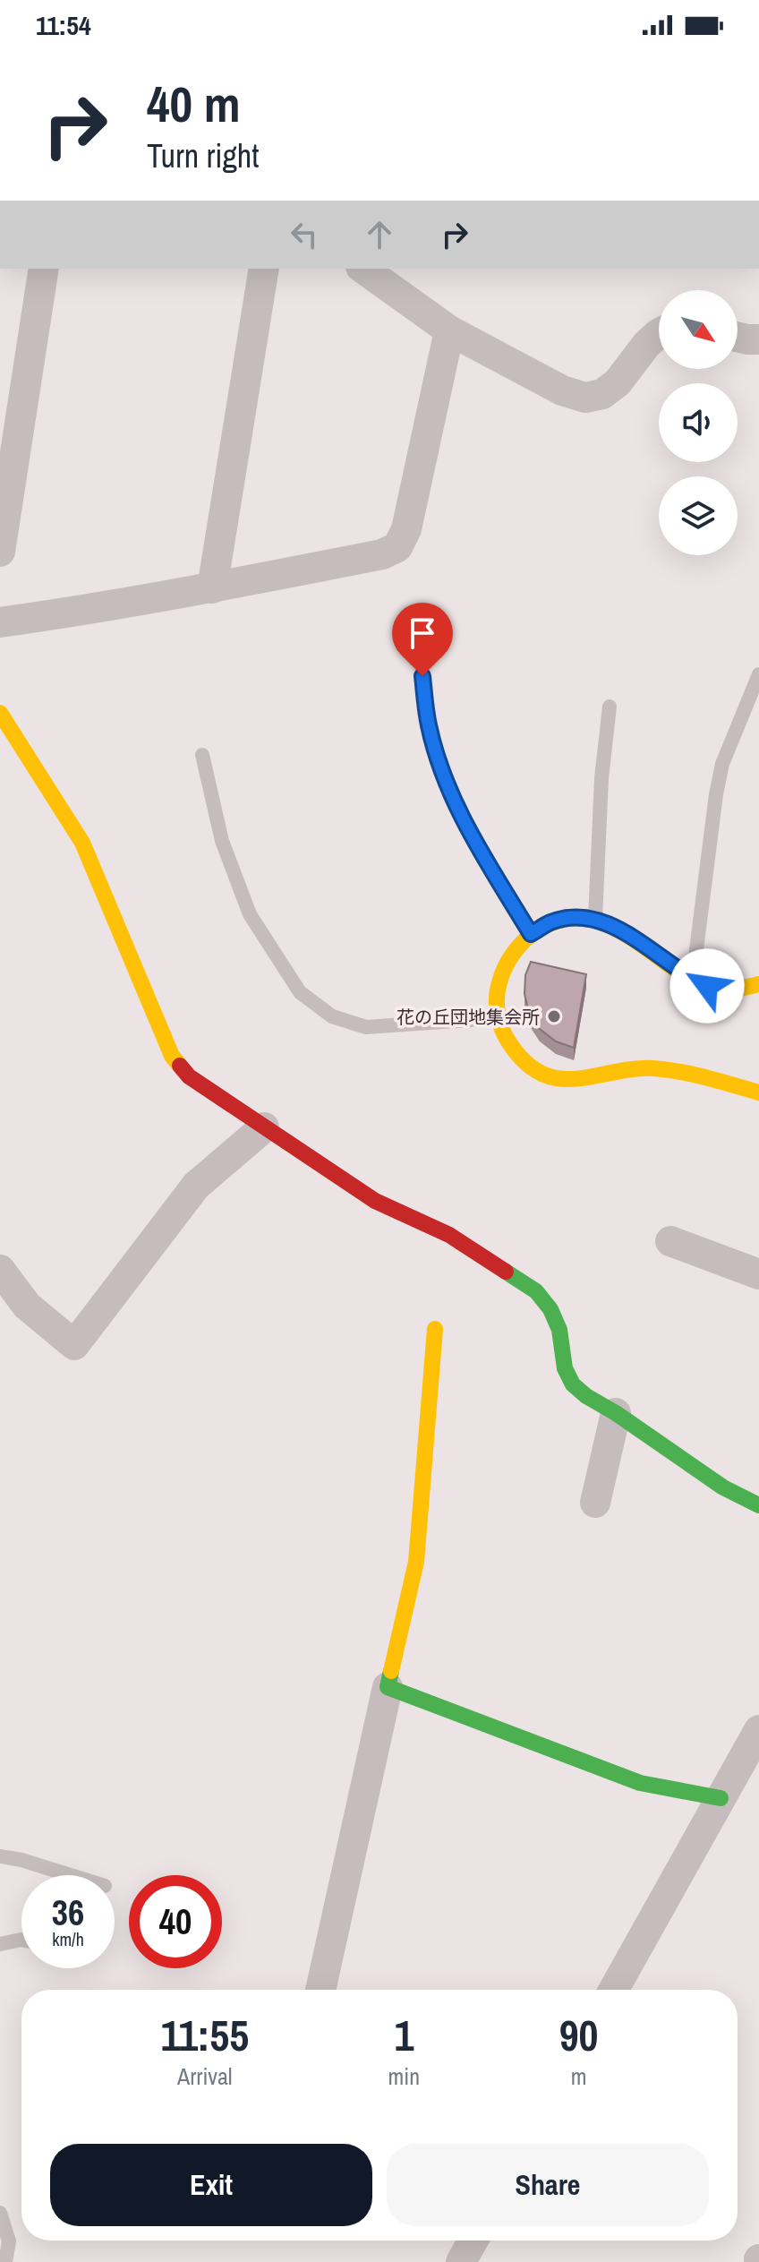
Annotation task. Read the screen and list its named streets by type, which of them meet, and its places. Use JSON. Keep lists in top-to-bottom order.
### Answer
{
  "places": ["花の丘団地集会所"],
  "north": "bottom right",
  "page": {
    "status": "11:54",
    "turn": ["40 m", "Turn right"],
    "speed": "36 km/h",
    "limit": "40",
    "eta": [
      "11:55",
      "Arrival",
      "1",
      "min",
      "90",
      "m"
    ],
    "buttons": ["Exit", "Share"]
  }
}
